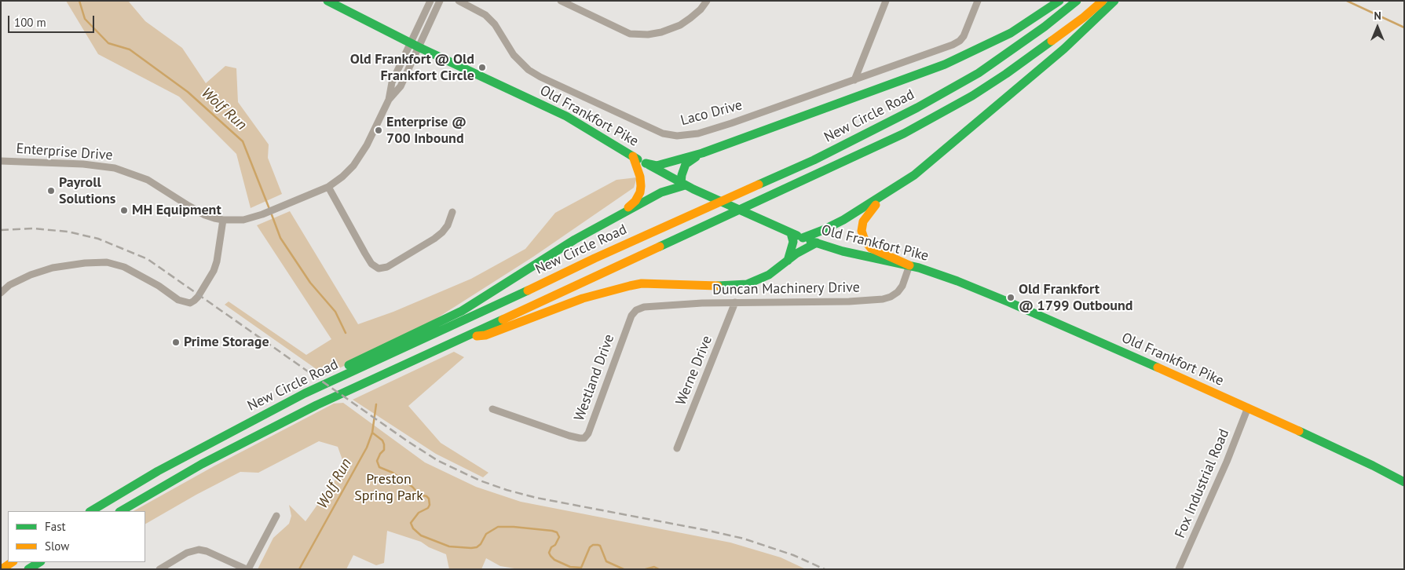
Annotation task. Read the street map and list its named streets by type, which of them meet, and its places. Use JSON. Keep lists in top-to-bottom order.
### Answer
{
  "streets": {
    "main road": ["Old Frankfort Pike", "New Circle Road"],
    "street": [
      "Laco Drive",
      "Enterprise Drive",
      "Duncan Machinery Drive",
      "Werne Drive",
      "Westland Drive",
      "Fox Industrial Road"
    ]
  },
  "crossings": [
    ["Old Frankfort Pike", "Enterprise Drive"],
    ["Old Frankfort Pike", "Duncan Machinery Drive"],
    ["Old Frankfort Pike", "Fox Industrial Road"],
    ["Duncan Machinery Drive", "Werne Drive"],
    ["Duncan Machinery Drive", "Westland Drive"]
  ],
  "water": ["Wolf Run"],
  "parks": ["Preston Spring Park"],
  "places": [
    "Old Frankfort @ Old Frankfort Circle",
    "Enterprise @ 700 Inbound",
    "Payroll Solutions",
    "MH Equipment",
    "Old Frankfort @ 1799 Outbound",
    "Prime Storage"
  ],
  "legend": ["Fast", "Slow"],
  "scale_bar": "100 m",
  "north": "top"
}
